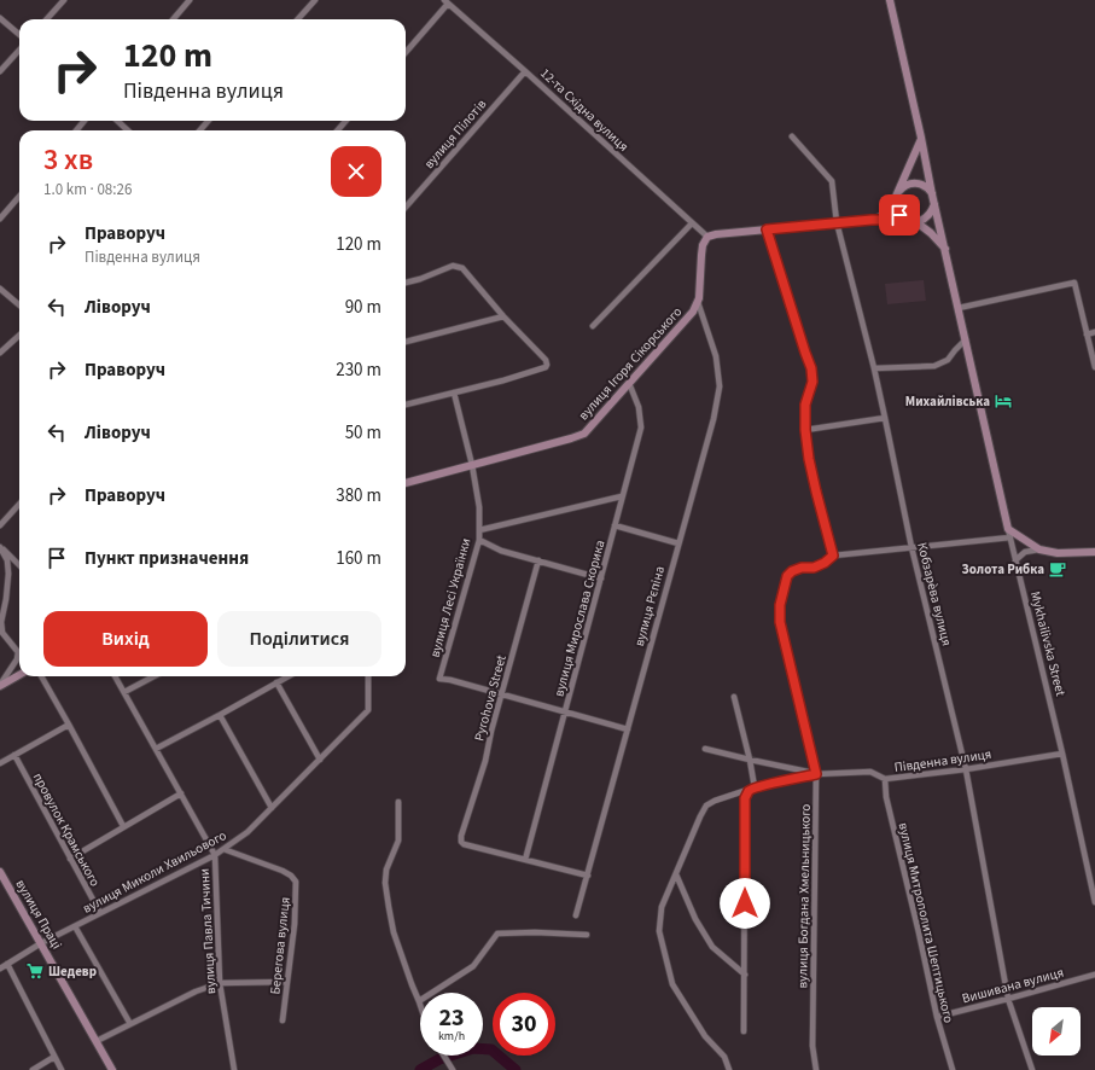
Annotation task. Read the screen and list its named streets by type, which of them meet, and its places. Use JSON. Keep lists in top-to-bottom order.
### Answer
{
  "streets": {
    "main road": ["вулиця Ігоря Сікорського", "Mykhailivska Street", "вулиця Праці"],
    "street": [
      "12-та Східна вулиця",
      "вулиця Пілотів",
      "Кобзарèва вулиця",
      "вулиця Лесі Українки",
      "вулиця Рєпіна",
      "вулиця Мирослава Скорика",
      "Pyrohova Street",
      "Південна вулиця",
      "провулок Крамського",
      "вулиця Миколи Хвильового",
      "вулиця Богдана Хмельницького",
      "вулиця Митрополита Шептицького",
      "вулиця Павла Тичини",
      "Берегова вулиця",
      "Вишивана вулиця"
    ]
  },
  "crossings": [
    ["12-та Східна вулиця", "вулиця Пілотів"],
    ["12-та Східна вулиця", "вулиця Ігоря Сікорського"],
    ["вулиця Ігоря Сікорського", "вулиця Лесі Українки"],
    ["вулиця Ігоря Сікорського", "вулиця Рєпіна"],
    ["вулиця Ігоря Сікорського", "вулиця Мирослава Скорика"],
    ["Кобзарèва вулиця", "Південна вулиця"],
    ["Кобзарèва вулиця", "Вишивана вулиця"],
    ["вулиця Лесі Українки", "Pyrohova Street"],
    ["вулиця Мирослава Скорика", "Pyrohova Street"],
    ["Mykhailivska Street", "Південна вулиця"],
    ["Південна вулиця", "вулиця Богдана Хмельницького"],
    ["Південна вулиця", "вулиця Митрополита Шептицького"],
    ["провулок Крамського", "вулиця Миколи Хвильового"],
    ["вулиця Миколи Хвильового", "вулиця Праці"],
    ["вулиця Миколи Хвильового", "вулиця Павла Тичини"],
    ["вулиця Миколи Хвильового", "Берегова вулиця"],
    ["вулиця Митрополита Шептицького", "Вишивана вулиця"]
  ],
  "places": {
    "hotel": ["Михайлівська"],
    "cafe": ["Золота Рибка"],
    "supermarket": ["Шедевр"]
  },
  "north": "bottom left",
  "page": {
    "turn": ["120 m", "Південна вулиця"],
    "heading": ["3 хв", "1.0 km · 08:26"],
    "list": [
      {
        "name": "Праворуч",
        "note": "Південна вулиця",
        "value": "120 m"
      },
      {
        "name": "Ліворуч",
        "value": "90 m"
      },
      {
        "name": "Праворуч",
        "value": "230 m"
      },
      {
        "name": "Ліворуч",
        "value": "50 m"
      },
      {
        "name": "Праворуч",
        "value": "380 m"
      },
      {
        "name": "Пункт призначення",
        "value": "160 m"
      }
    ],
    "buttons": ["Вихід", "Поділитися"],
    "speed": "23 km/h",
    "limit": "30"
  }
}
